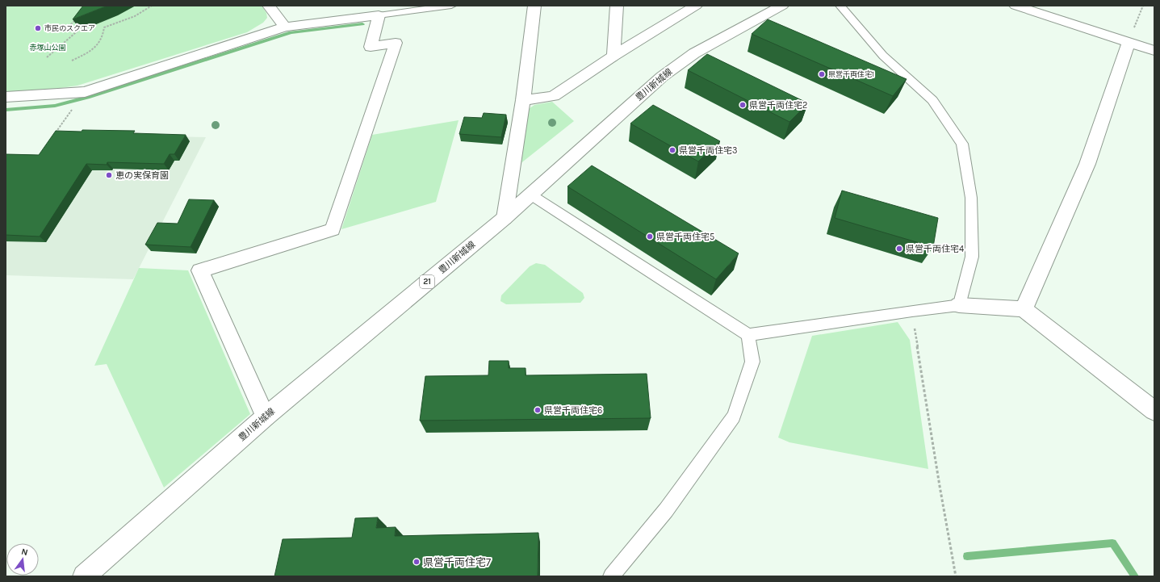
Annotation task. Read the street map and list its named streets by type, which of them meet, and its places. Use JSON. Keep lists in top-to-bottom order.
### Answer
{
  "streets": {
    "street": ["豊川新城線", "21"]
  },
  "parks": ["赤塚山公園"],
  "places": [
    "市民のスクエア",
    "県営千両住宅1",
    "県営千両住宅2",
    "県営千両住宅3",
    "恵の実保育園",
    "県営千両住宅5",
    "県営千両住宅4",
    "県営千両住宅6",
    "県営千両住宅7"
  ],
  "north": "top"
}
